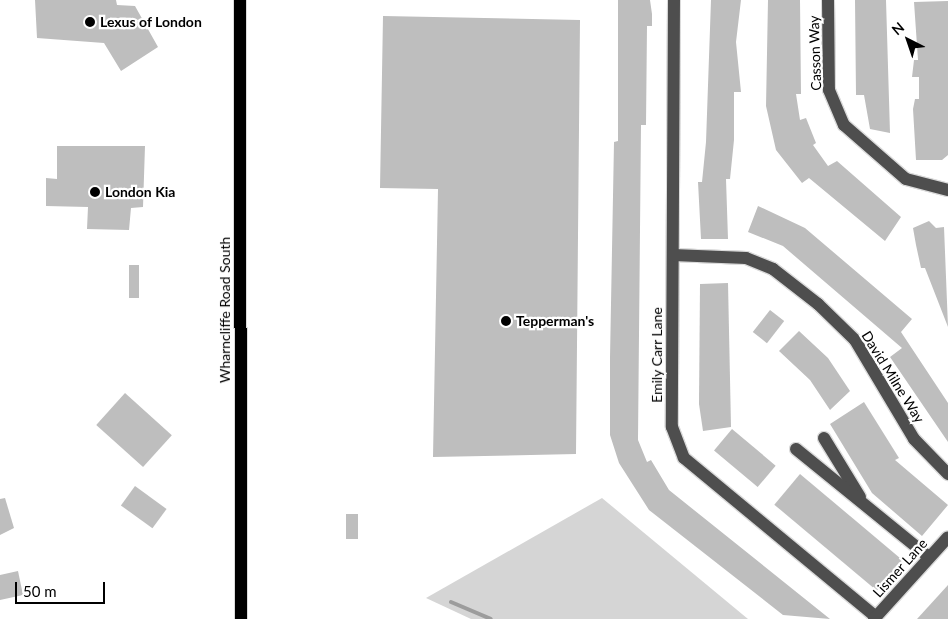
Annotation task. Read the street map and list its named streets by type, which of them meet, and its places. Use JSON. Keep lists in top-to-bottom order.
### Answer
{
  "streets": {
    "main road": ["Wharncliffe Road South"],
    "street": [
      "Casson Way",
      "Emily Carr Lane",
      "David Milne Way",
      "Lismer Lane"
    ]
  },
  "crossings": [
    ["Emily Carr Lane", "David Milne Way"],
    ["Emily Carr Lane", "Lismer Lane"]
  ],
  "places": ["Lexus of London", "London Kia", "Tepperman's"],
  "scale_bar": "50 m",
  "north": "top left"
}
